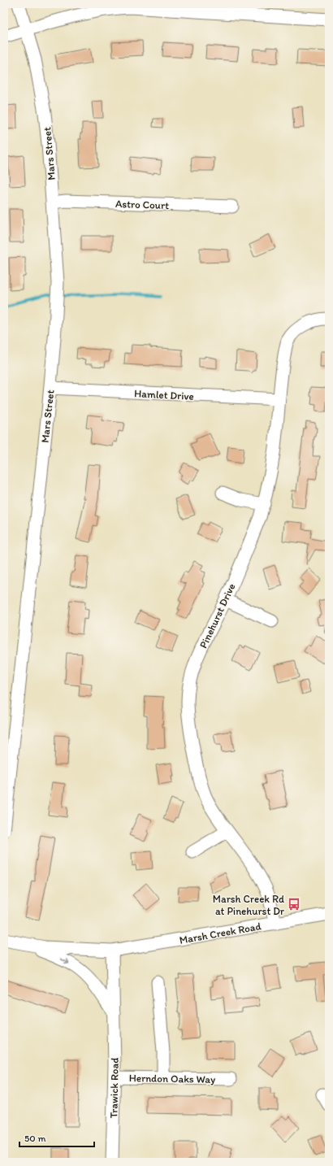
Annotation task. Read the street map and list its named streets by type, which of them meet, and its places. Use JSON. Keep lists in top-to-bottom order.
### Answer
{
  "streets": {
    "street": [
      "Mars Street",
      "Astro Court",
      "Hamlet Drive",
      "Pinehurst Drive",
      "Marsh Creek Road",
      "Herndon Oaks Way",
      "Trawick Road"
    ]
  },
  "crossings": [
    ["Mars Street", "Astro Court"],
    ["Mars Street", "Hamlet Drive"],
    ["Hamlet Drive", "Pinehurst Drive"],
    ["Pinehurst Drive", "Marsh Creek Road"],
    ["Marsh Creek Road", "Trawick Road"],
    ["Herndon Oaks Way", "Trawick Road"]
  ],
  "places": {
    "bus stop": ["Marsh Creek Rd at Pinehurst Dr"]
  },
  "scale_bar": "50 m"
}
